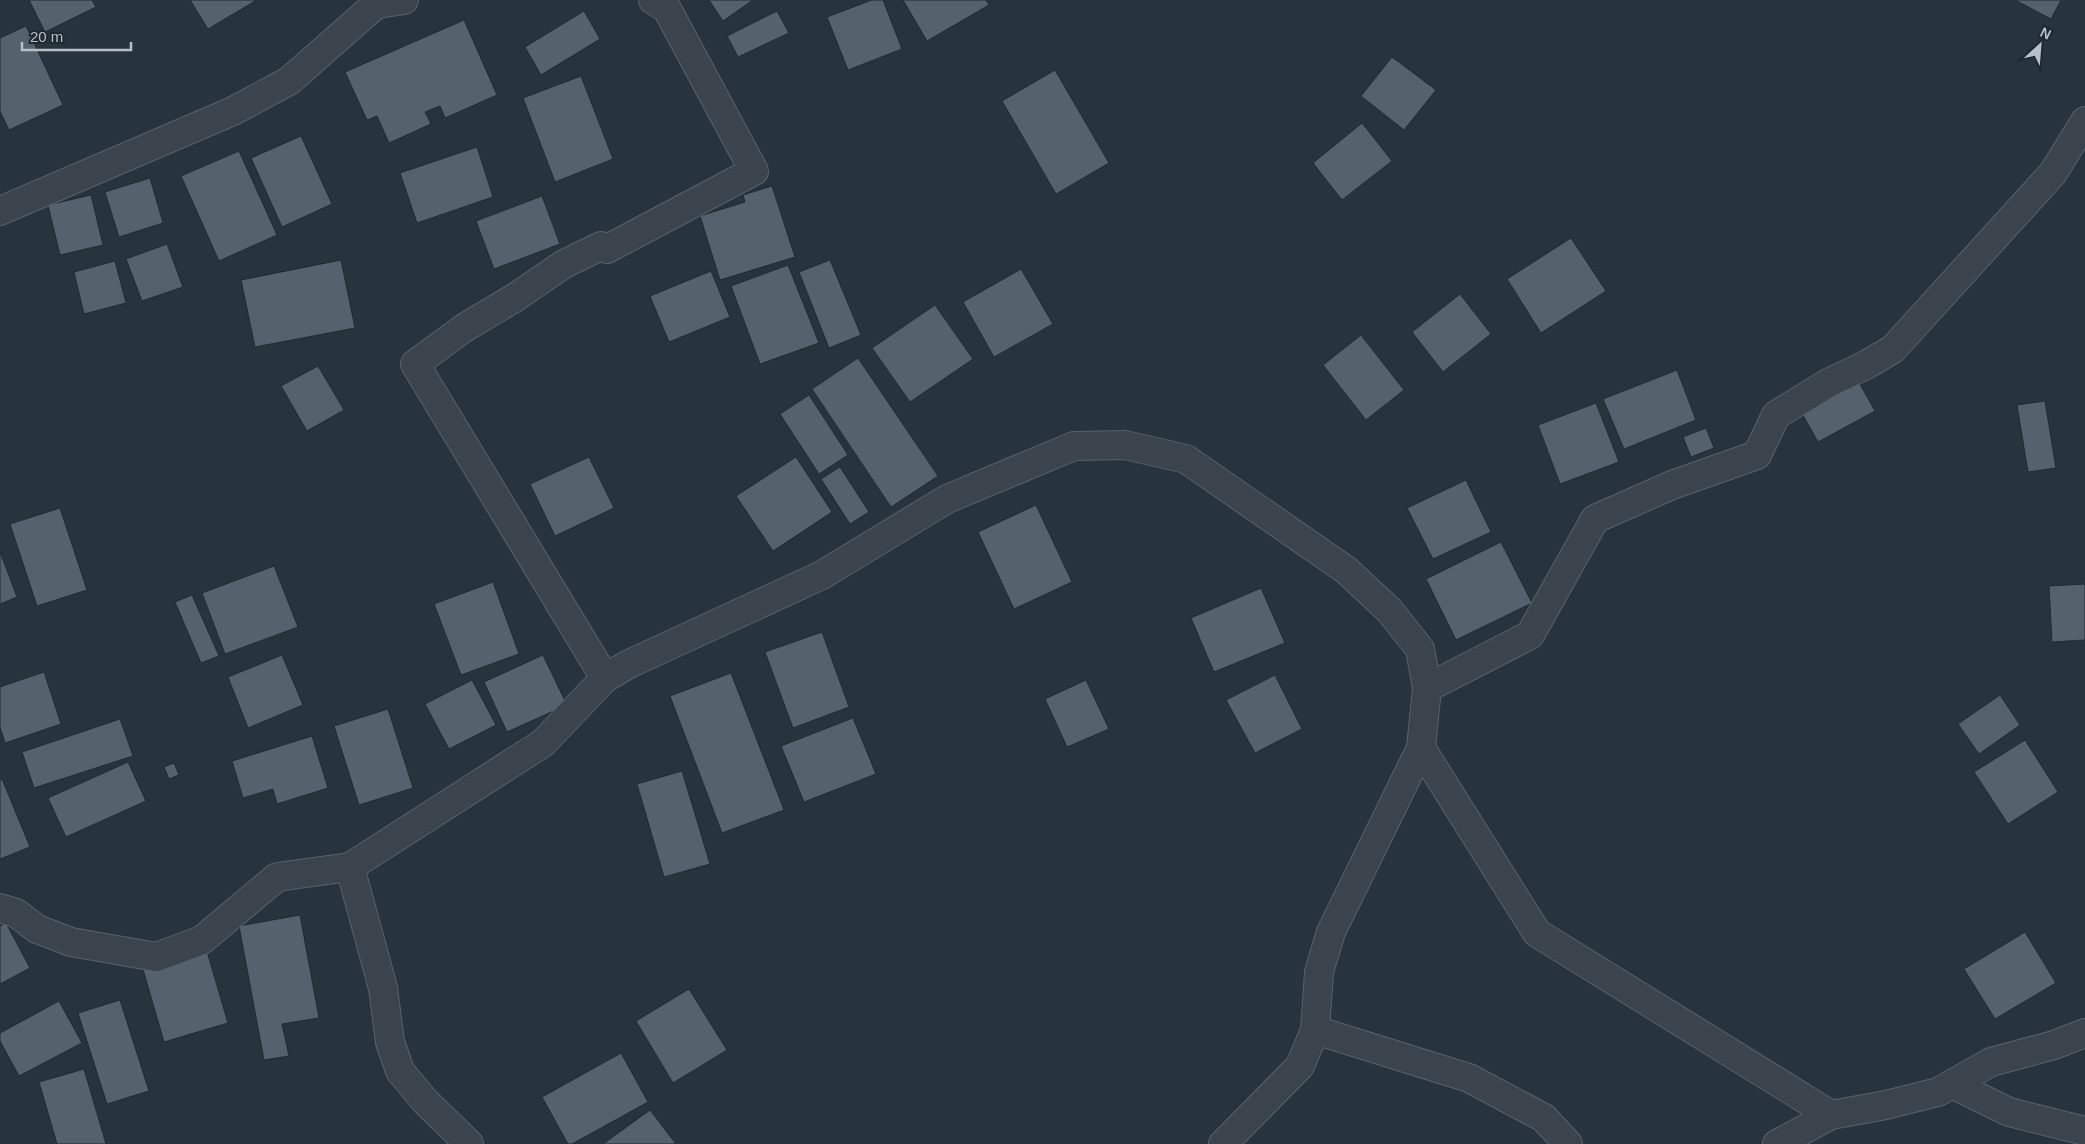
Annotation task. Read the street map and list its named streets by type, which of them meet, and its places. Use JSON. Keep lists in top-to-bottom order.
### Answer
{
  "scale_bar": "20 m",
  "north": "top right"
}
